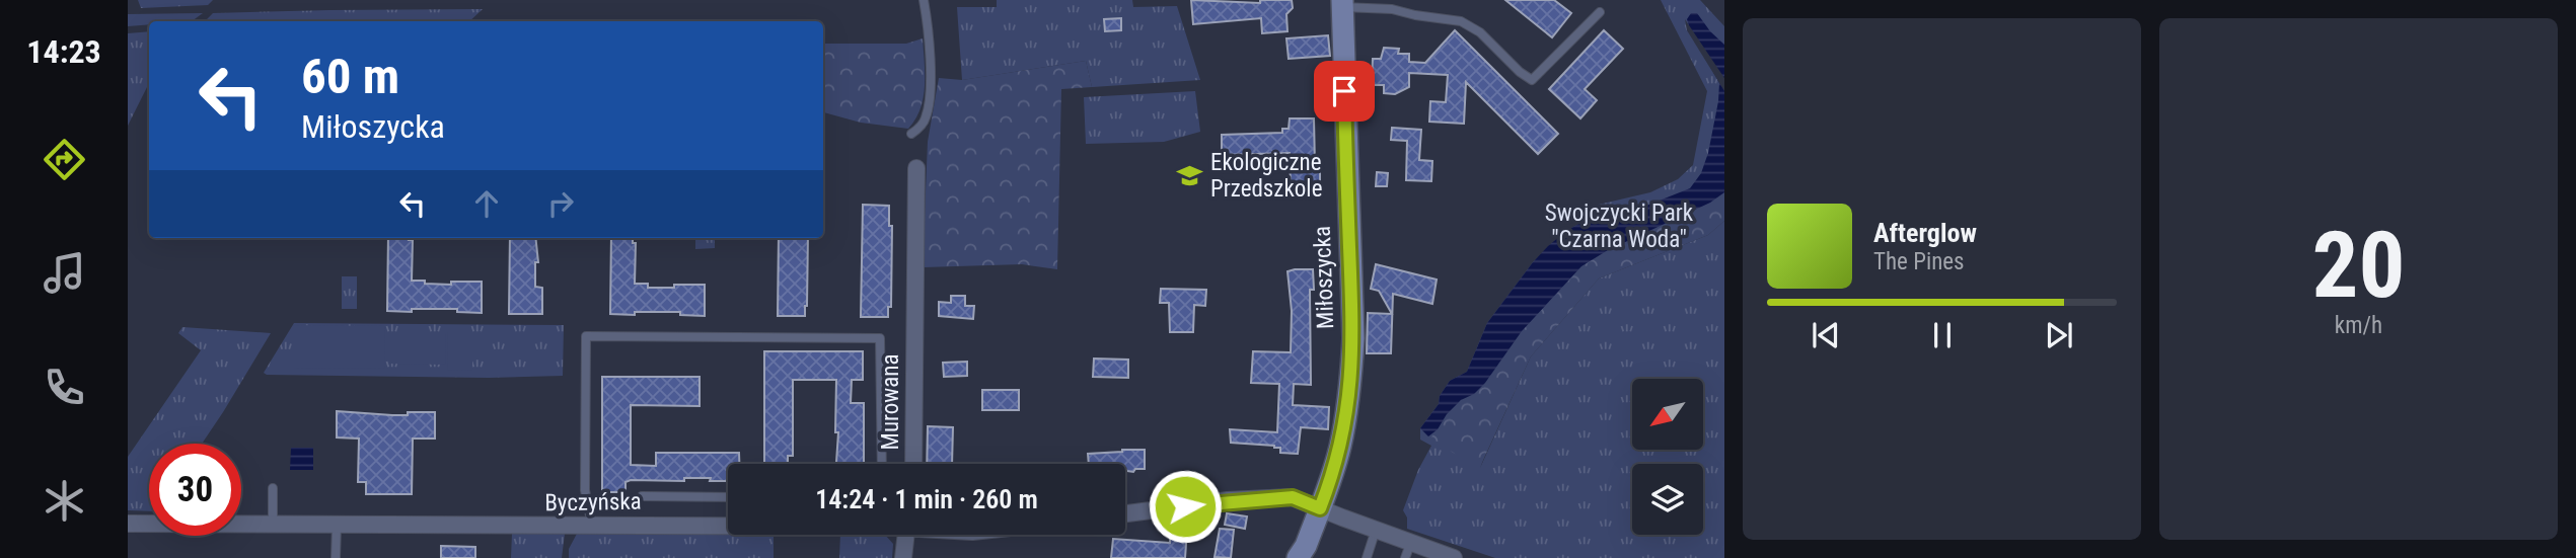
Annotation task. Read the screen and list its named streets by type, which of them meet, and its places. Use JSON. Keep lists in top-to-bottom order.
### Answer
{
  "streets": {
    "street": ["Miłoszycka", "Murowana", "Byczyńska"]
  },
  "parks": ["Swojczycki Park \"Czarna Woda\""],
  "places": {
    "school or university": ["Ekologiczne Przedszkole"]
  },
  "north": "bottom left",
  "page": {
    "tabs": "14:23",
    "tile": ["20", "km/h"],
    "turn": ["60 m", "Miłoszycka"],
    "song": ["Afterglow", "The Pines"],
    "limit": "30",
    "trip": "14:24 · 1 min · 260 m"
  }
}
